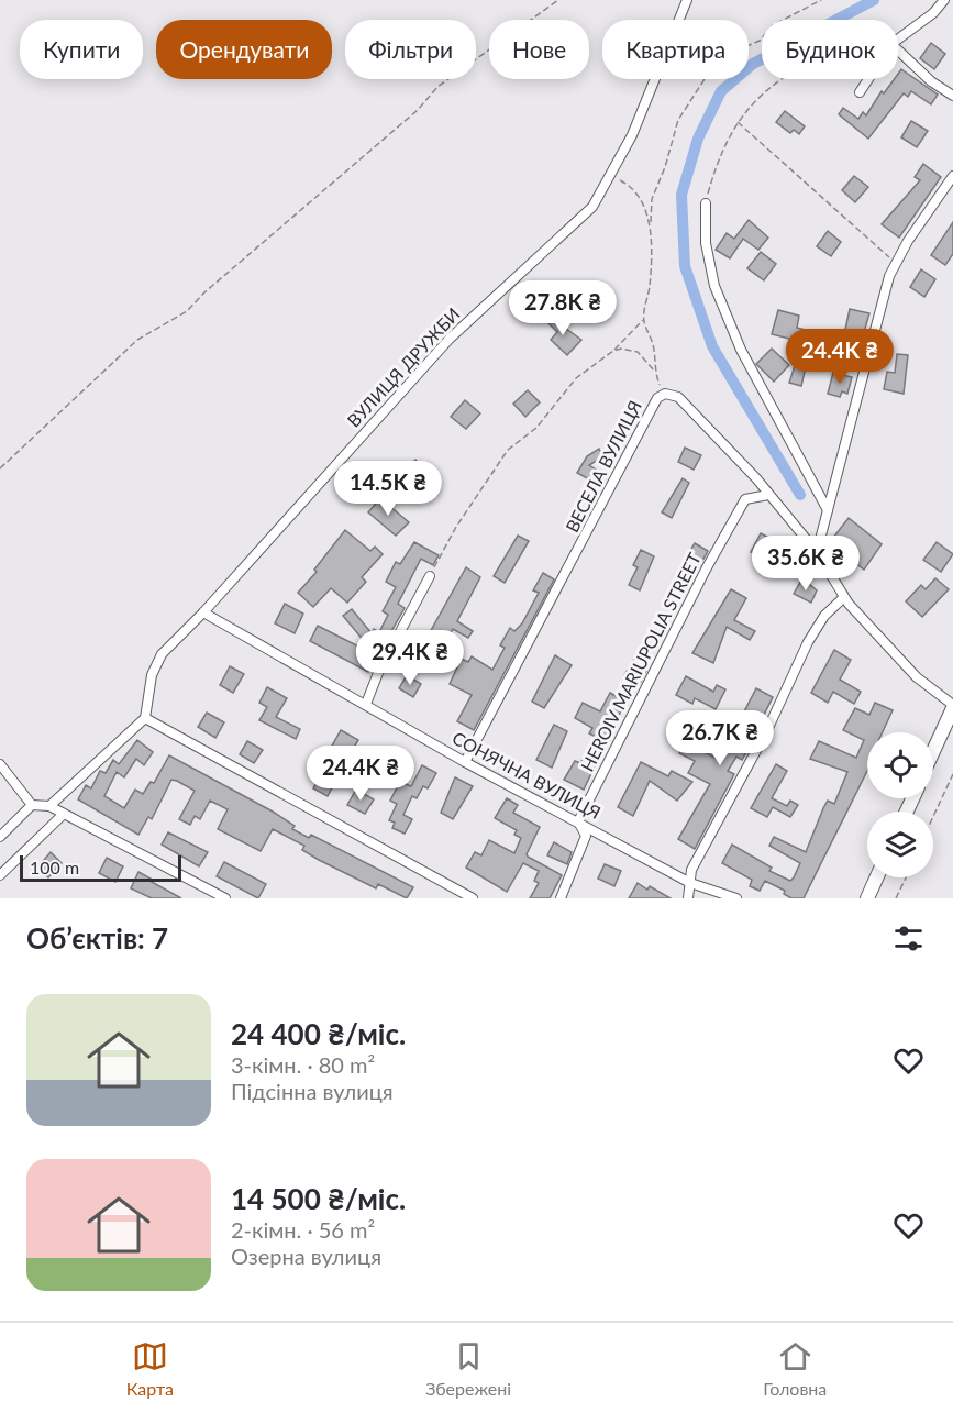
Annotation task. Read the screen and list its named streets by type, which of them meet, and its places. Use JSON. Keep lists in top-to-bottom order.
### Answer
{
  "streets": {
    "street": [
      "ВУЛИЦЯ ДРУЖБИ",
      "ВЕСЕЛА ВУЛИЦЯ",
      "HEROIV MARIUPOLIA STREET",
      "СОНЯЧНА ВУЛИЦЯ"
    ]
  },
  "crossings": [
    ["ВУЛИЦЯ ДРУЖБИ", "СОНЯЧНА ВУЛИЦЯ"],
    ["ВЕСЕЛА ВУЛИЦЯ", "HEROIV MARIUPOLIA STREET"],
    ["ВЕСЕЛА ВУЛИЦЯ", "СОНЯЧНА ВУЛИЦЯ"],
    ["HEROIV MARIUPOLIA STREET", "СОНЯЧНА ВУЛИЦЯ"]
  ],
  "scale_bar": "100 m",
  "page": {
    "chip": [
      "Купити",
      "Орендувати",
      "Фільтри",
      "Нове",
      "Квартира",
      "Будинок"
    ],
    "price": [
      "27.8K ₴",
      "24.4K ₴",
      "14.5K ₴",
      "35.6K ₴",
      "29.4K ₴",
      "26.7K ₴",
      "24.4K ₴"
    ],
    "scale": "100 m",
    "heading": "Об’єктів: 7",
    "list": [
      {
        "name": "24 400 ₴/міс.",
        "note": "3-кімн. · 80 m² · Підсінна вулиця"
      },
      {
        "name": "14 500 ₴/міс.",
        "note": "2-кімн. · 56 m² · Озерна вулиця"
      }
    ],
    "tabs": ["Карта", "Збережені", "Головна"]
  }
}
